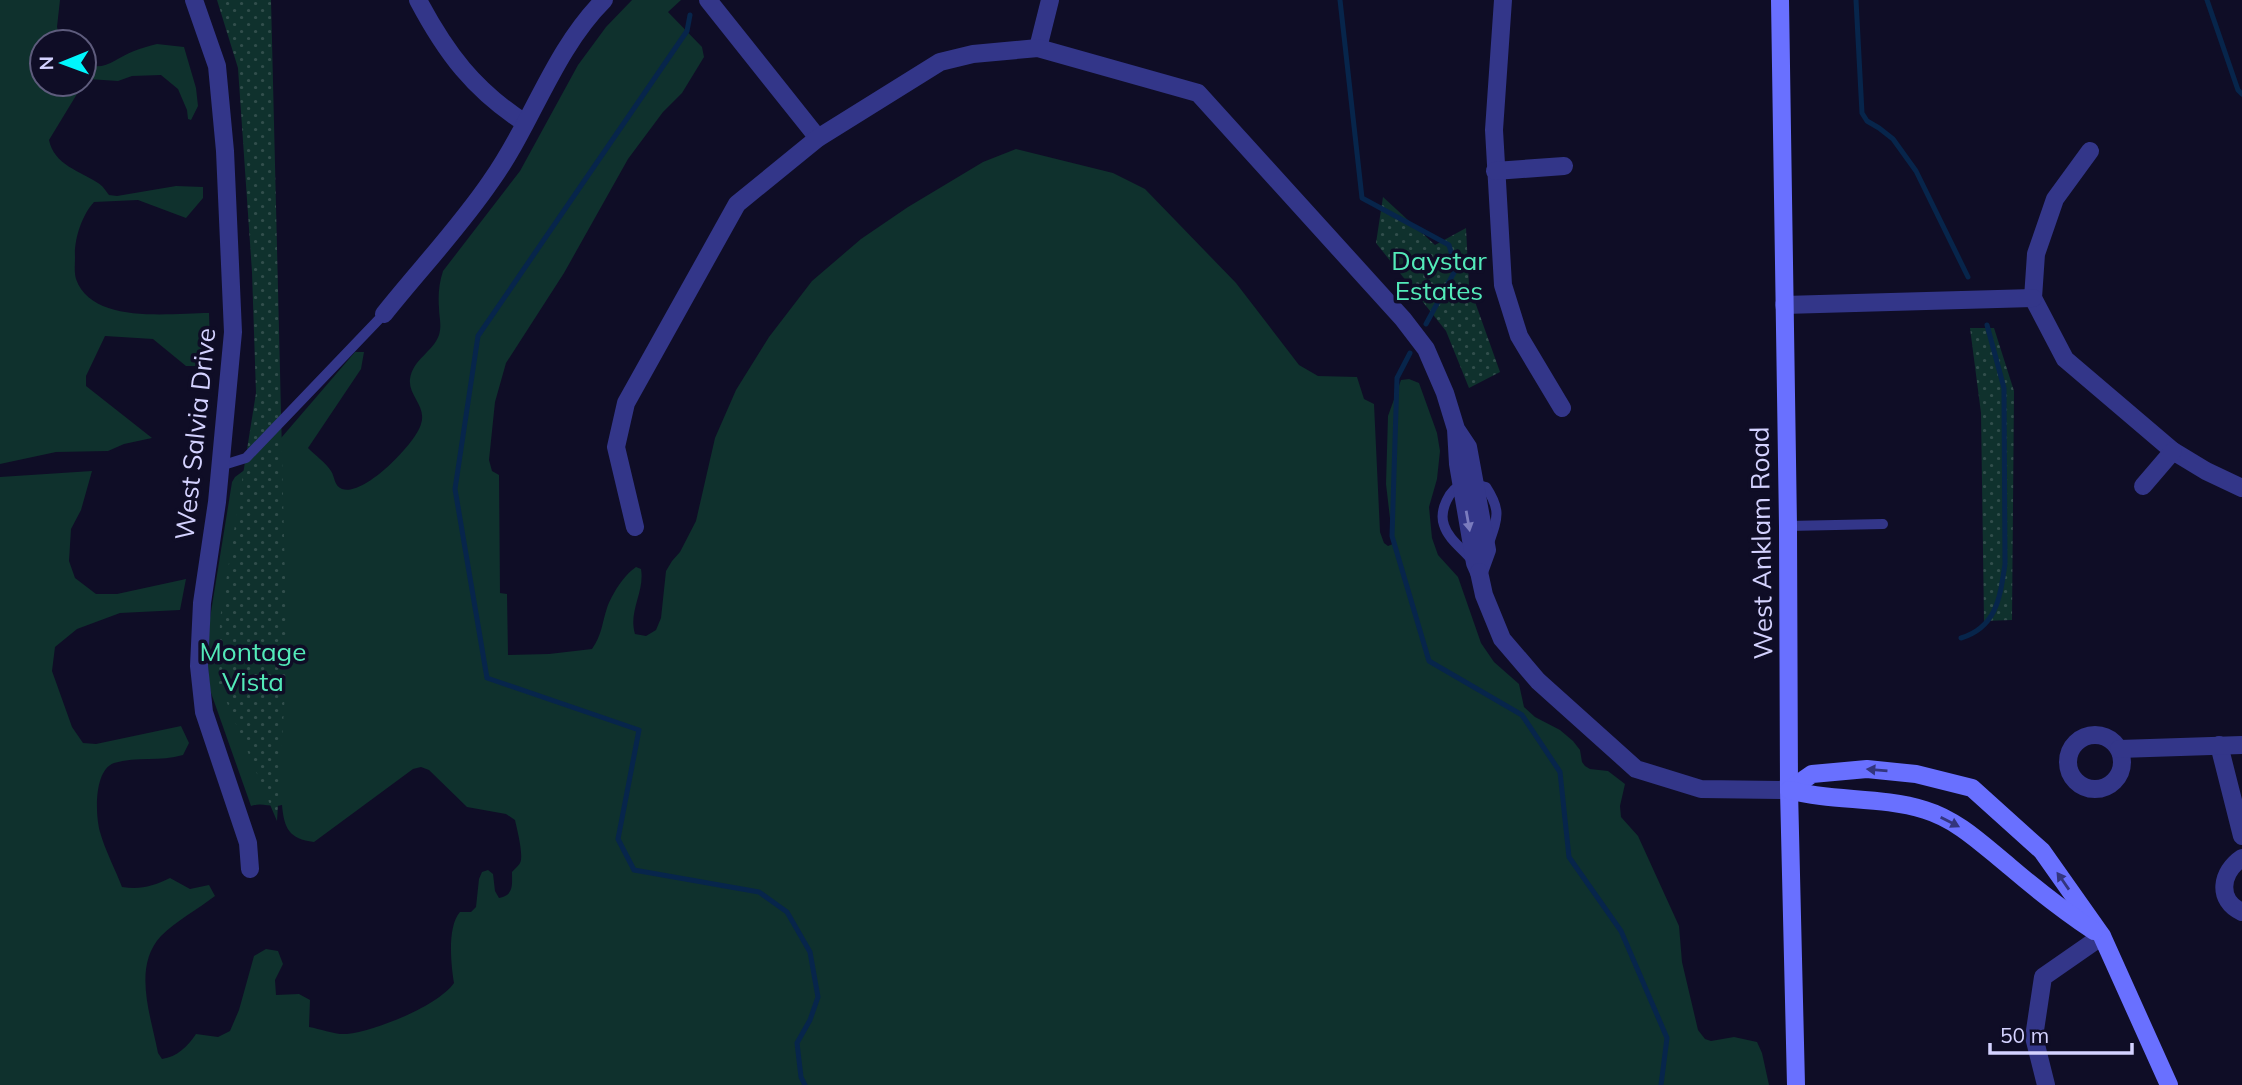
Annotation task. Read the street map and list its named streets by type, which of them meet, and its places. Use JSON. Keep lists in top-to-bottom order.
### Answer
{
  "streets": {
    "main road": ["West Anklam Road"],
    "street": ["West Salvia Drive"]
  },
  "parks": ["Daystar Estates", "Montage Vista"],
  "scale_bar": "50 m",
  "north": "left"
}
